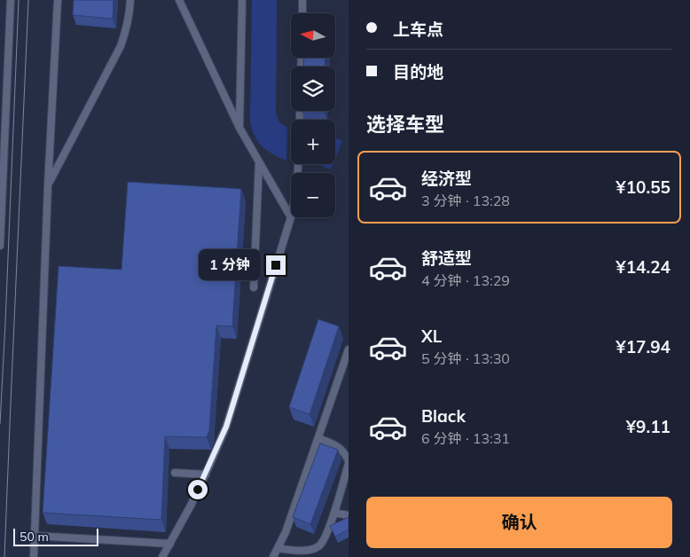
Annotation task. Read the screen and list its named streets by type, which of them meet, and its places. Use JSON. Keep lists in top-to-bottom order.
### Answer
{
  "scale_bar": "50 m",
  "north": "left",
  "page": {
    "banner": ["上车点", "目的地"],
    "map_buttons": ["+", "−"],
    "heading": "选择车型",
    "list": [
      {
        "name": "经济型",
        "note": "3 分钟 · 13:28",
        "value": "¥10.55"
      },
      {
        "name": "舒适型",
        "note": "4 分钟 · 13:29",
        "value": "¥14.24"
      },
      {
        "name": "XL",
        "note": "5 分钟 · 13:30",
        "value": "¥17.94"
      },
      {
        "name": "Black",
        "note": "6 分钟 · 13:31",
        "value": "¥9.11"
      }
    ],
    "bubble": "1 分钟",
    "buttons": "确认",
    "scale": "50 m"
  }
}
